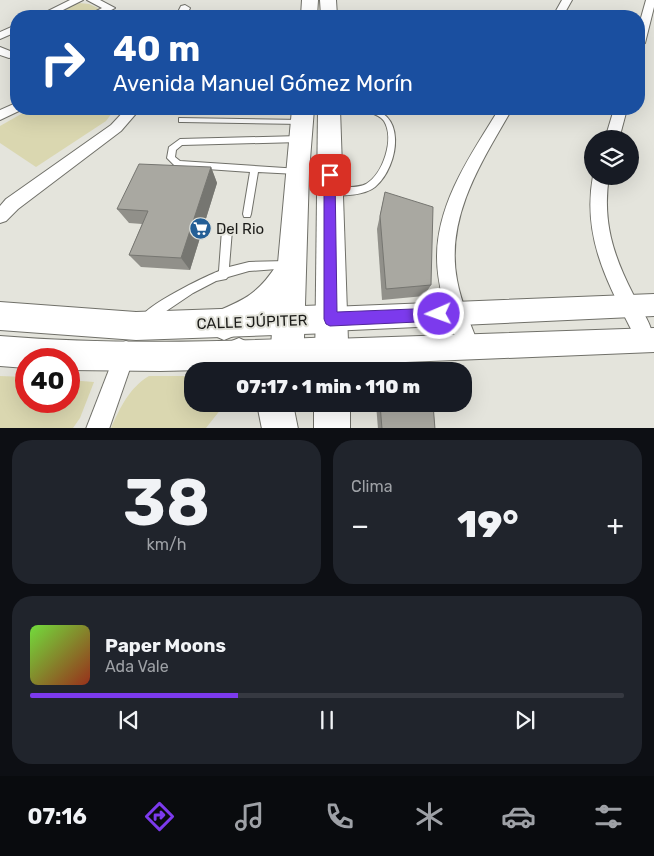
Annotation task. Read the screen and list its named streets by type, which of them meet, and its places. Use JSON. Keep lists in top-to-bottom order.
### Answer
{
  "streets": {
    "main road": ["CALLE JÚPITER"]
  },
  "places": {
    "supermarket": ["Del Rio"]
  },
  "page": {
    "turn": ["40 m", "Avenida Manuel Gómez Morín"],
    "limit": "40",
    "trip": "07:17 · 1 min · 110 m",
    "tile": [
      ["38", "km/h"],
      "Clima"
    ],
    "heat": ["−", "19°", "+"],
    "song": ["Paper Moons", "Ada Vale"],
    "tabs": "07:16"
  }
}
